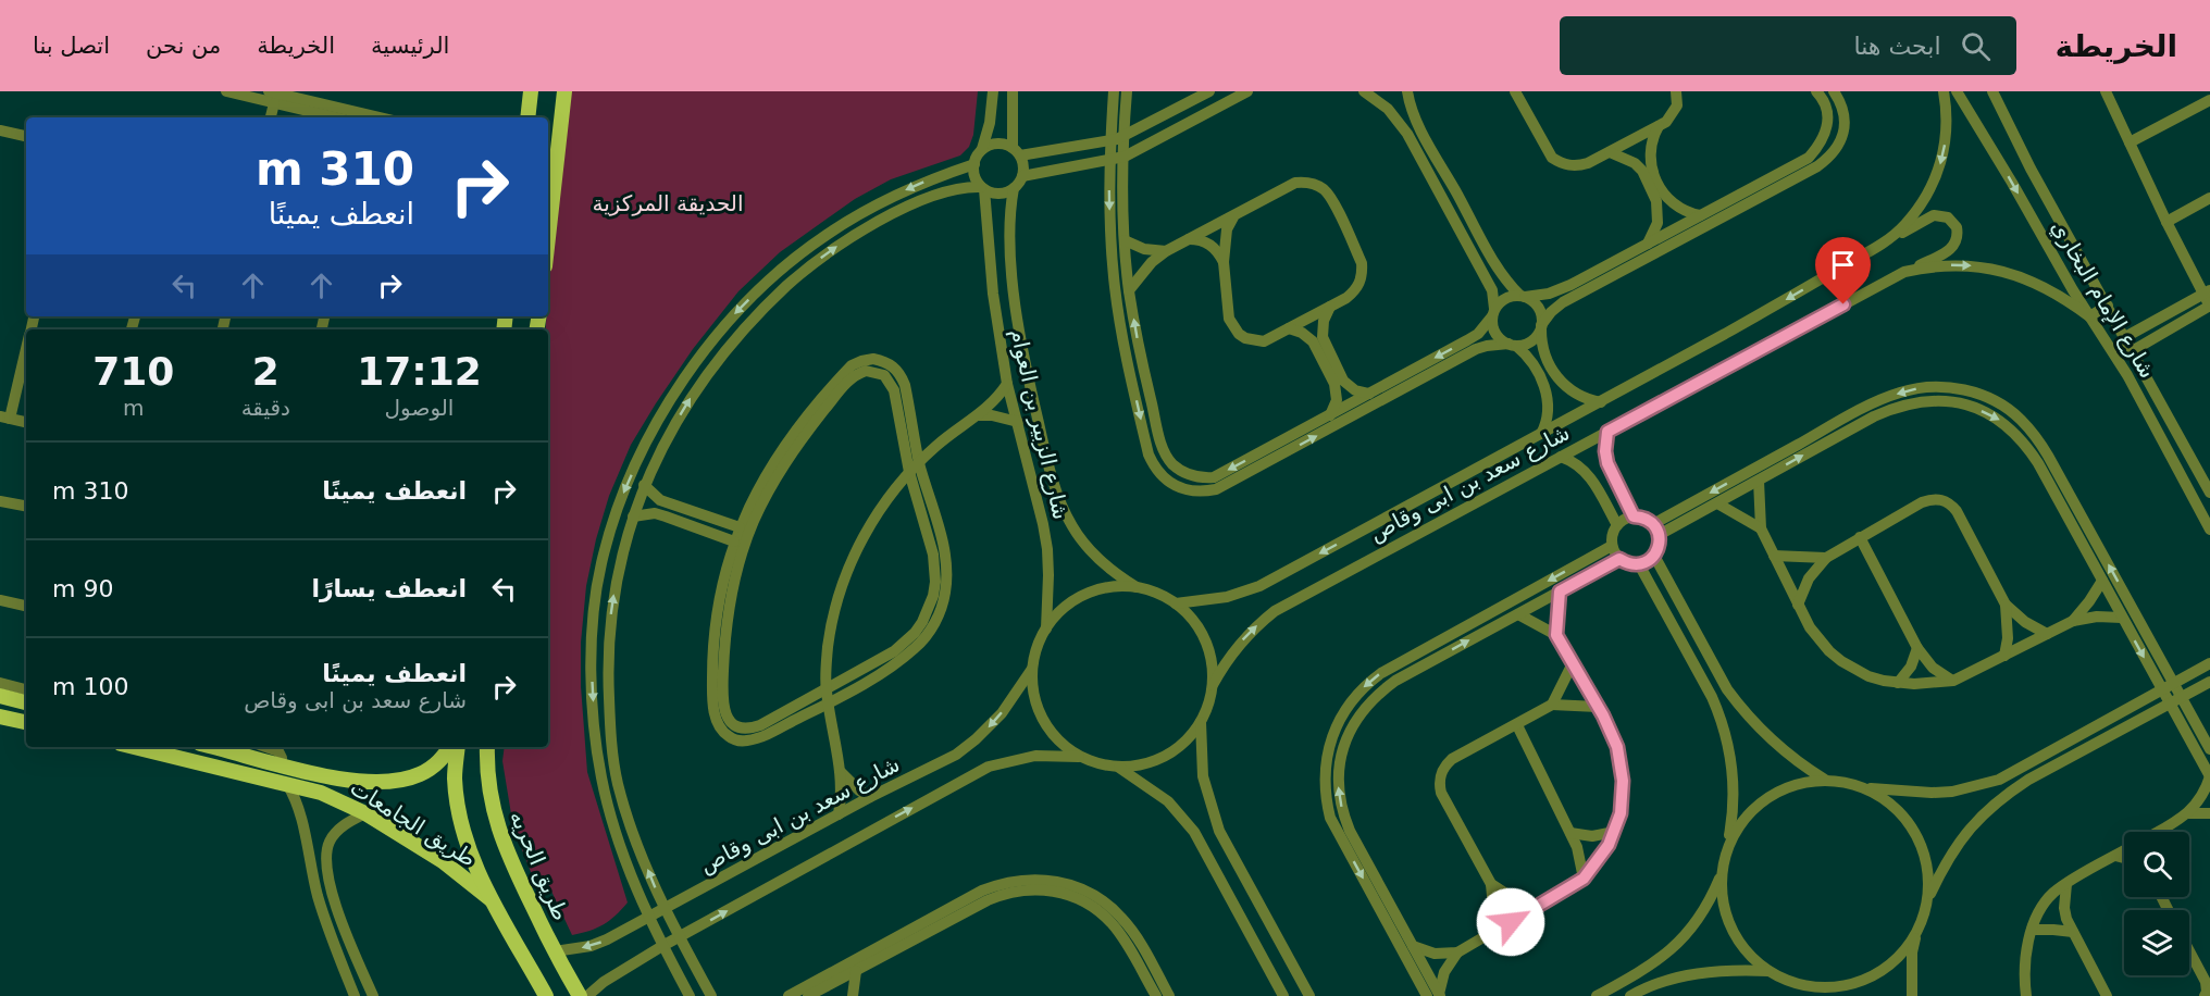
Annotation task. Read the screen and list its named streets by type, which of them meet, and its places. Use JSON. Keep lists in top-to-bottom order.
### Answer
{
  "streets": {
    "main road": ["طريق الجامعات", "طريق الحريه"],
    "street": ["شارع الإمام البخاري", "شارع الزبير بن العوام", "شارع سعد بن ابى وقاص"]
  },
  "crossings": [
    ["شارع الإمام البخاري", "شارع سعد بن ابى وقاص"],
    ["شارع الزبير بن العوام", "شارع سعد بن ابى وقاص"],
    ["شارع سعد بن ابى وقاص", "طريق الحريه"]
  ],
  "parks": ["الحديقة المركزية"],
  "page": {
    "header": "الخريطة",
    "search": "ابحث هنا",
    "nav": [
      "الرئيسية",
      "الخريطة",
      "من نحن",
      "اتصل بنا"
    ],
    "turn": ["310 m", "انعطف يمينًا"],
    "eta": [
      "17:12",
      "الوصول",
      "2",
      "دقيقة",
      "710",
      "m"
    ],
    "list": [
      {
        "name": "انعطف يمينًا",
        "value": "310 m"
      },
      {
        "name": "انعطف يسارًا",
        "value": "90 m"
      },
      {
        "name": "انعطف يمينًا",
        "note": "شارع سعد بن ابى وقاص",
        "value": "100 m"
      }
    ]
  }
}
